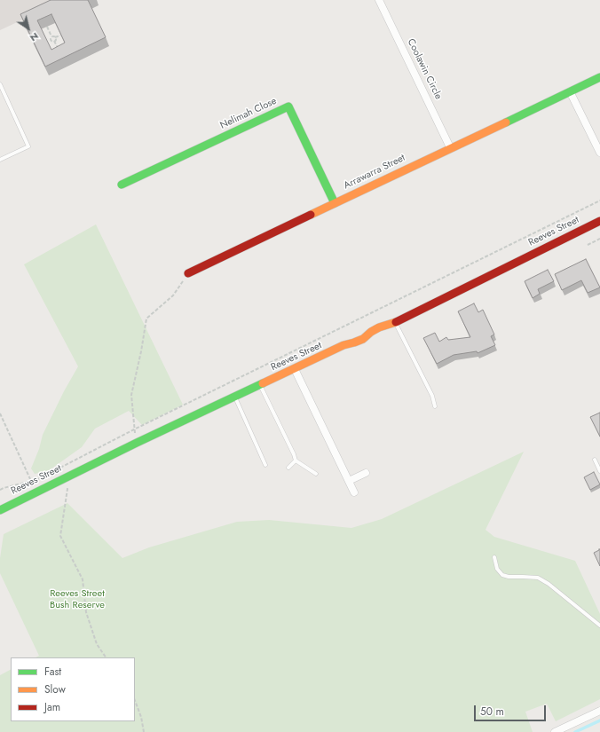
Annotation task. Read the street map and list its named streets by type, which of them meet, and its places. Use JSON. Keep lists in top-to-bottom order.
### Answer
{
  "streets": {
    "street": [
      "Coolawin Circle",
      "Nelimah Close",
      "Arrawarra Street",
      "Reeves Street"
    ]
  },
  "crossings": [
    ["Coolawin Circle", "Arrawarra Street"],
    ["Nelimah Close", "Arrawarra Street"]
  ],
  "parks": ["Reeves Street Bush Reserve"],
  "legend": ["Fast", "Slow", "Jam"],
  "scale_bar": "50 m",
  "north": "bottom right"
}
